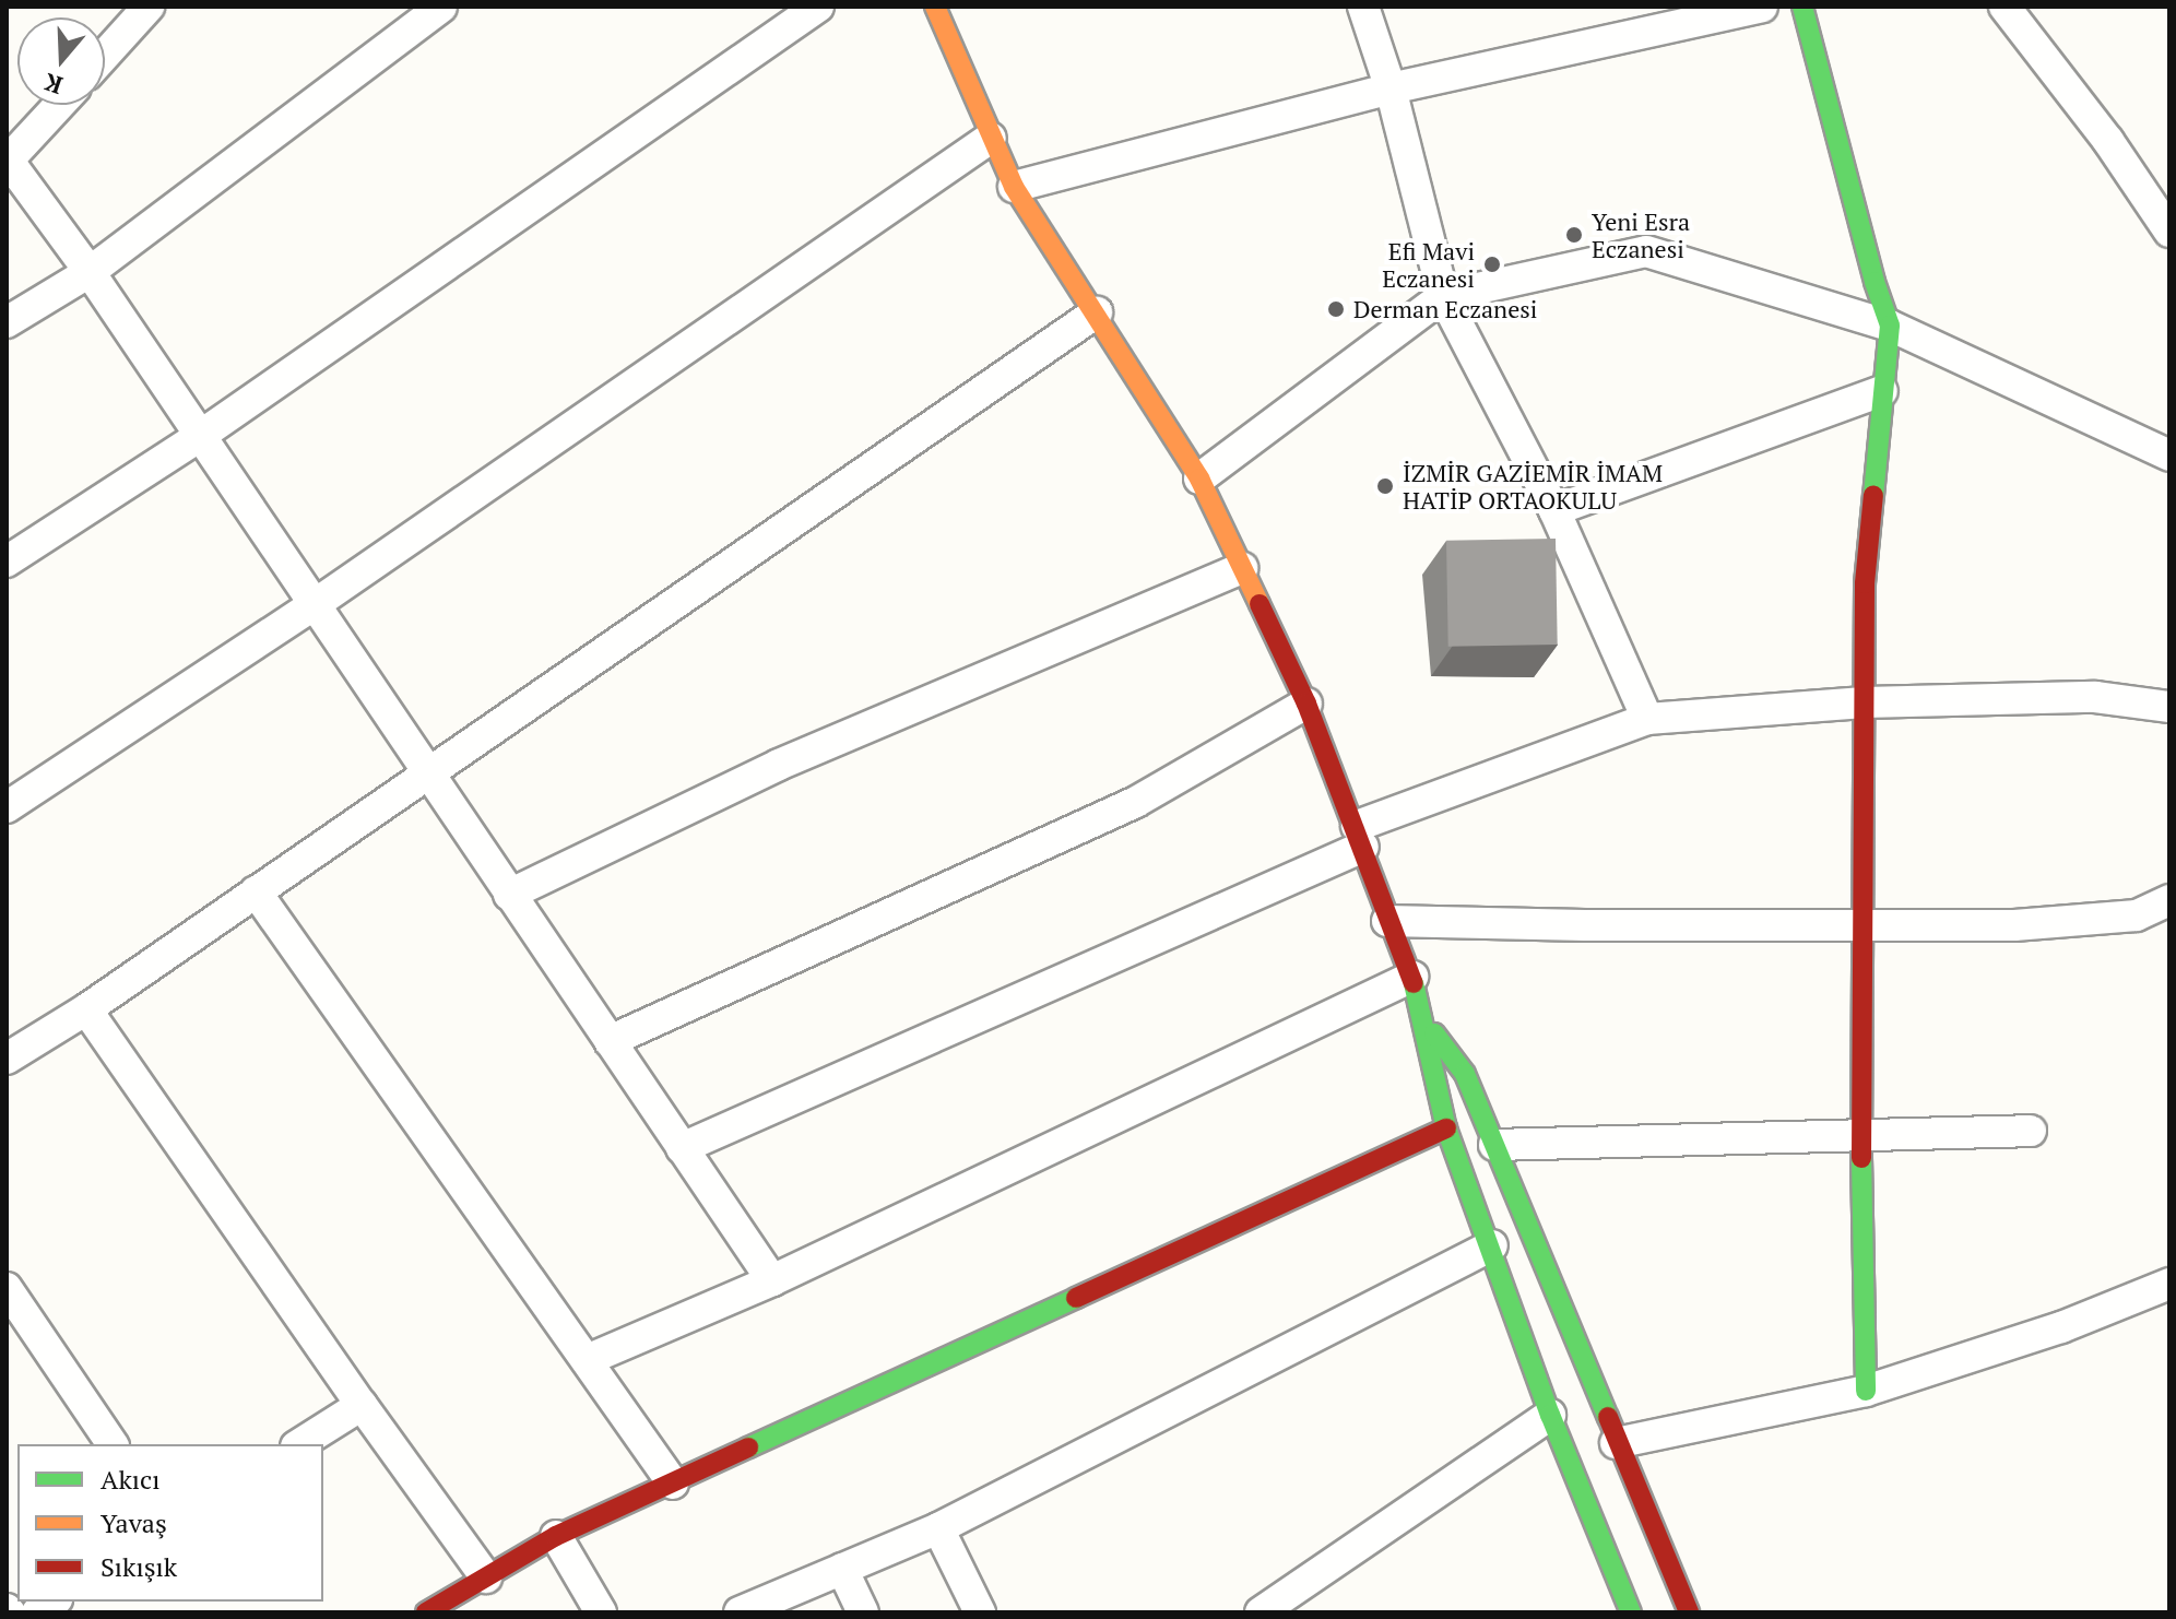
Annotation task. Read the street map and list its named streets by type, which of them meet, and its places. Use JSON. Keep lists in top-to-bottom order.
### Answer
{
  "places": [
    "Yeni Esra Eczanesi",
    "Efi Mavi Eczanesi",
    "Derman Eczanesi",
    "İZMİR GAZİEMİR İMAM HATİP ORTAOKULU"
  ],
  "legend": ["Akıcı", "Yavaş", "Sıkışık"],
  "north": "bottom"
}
